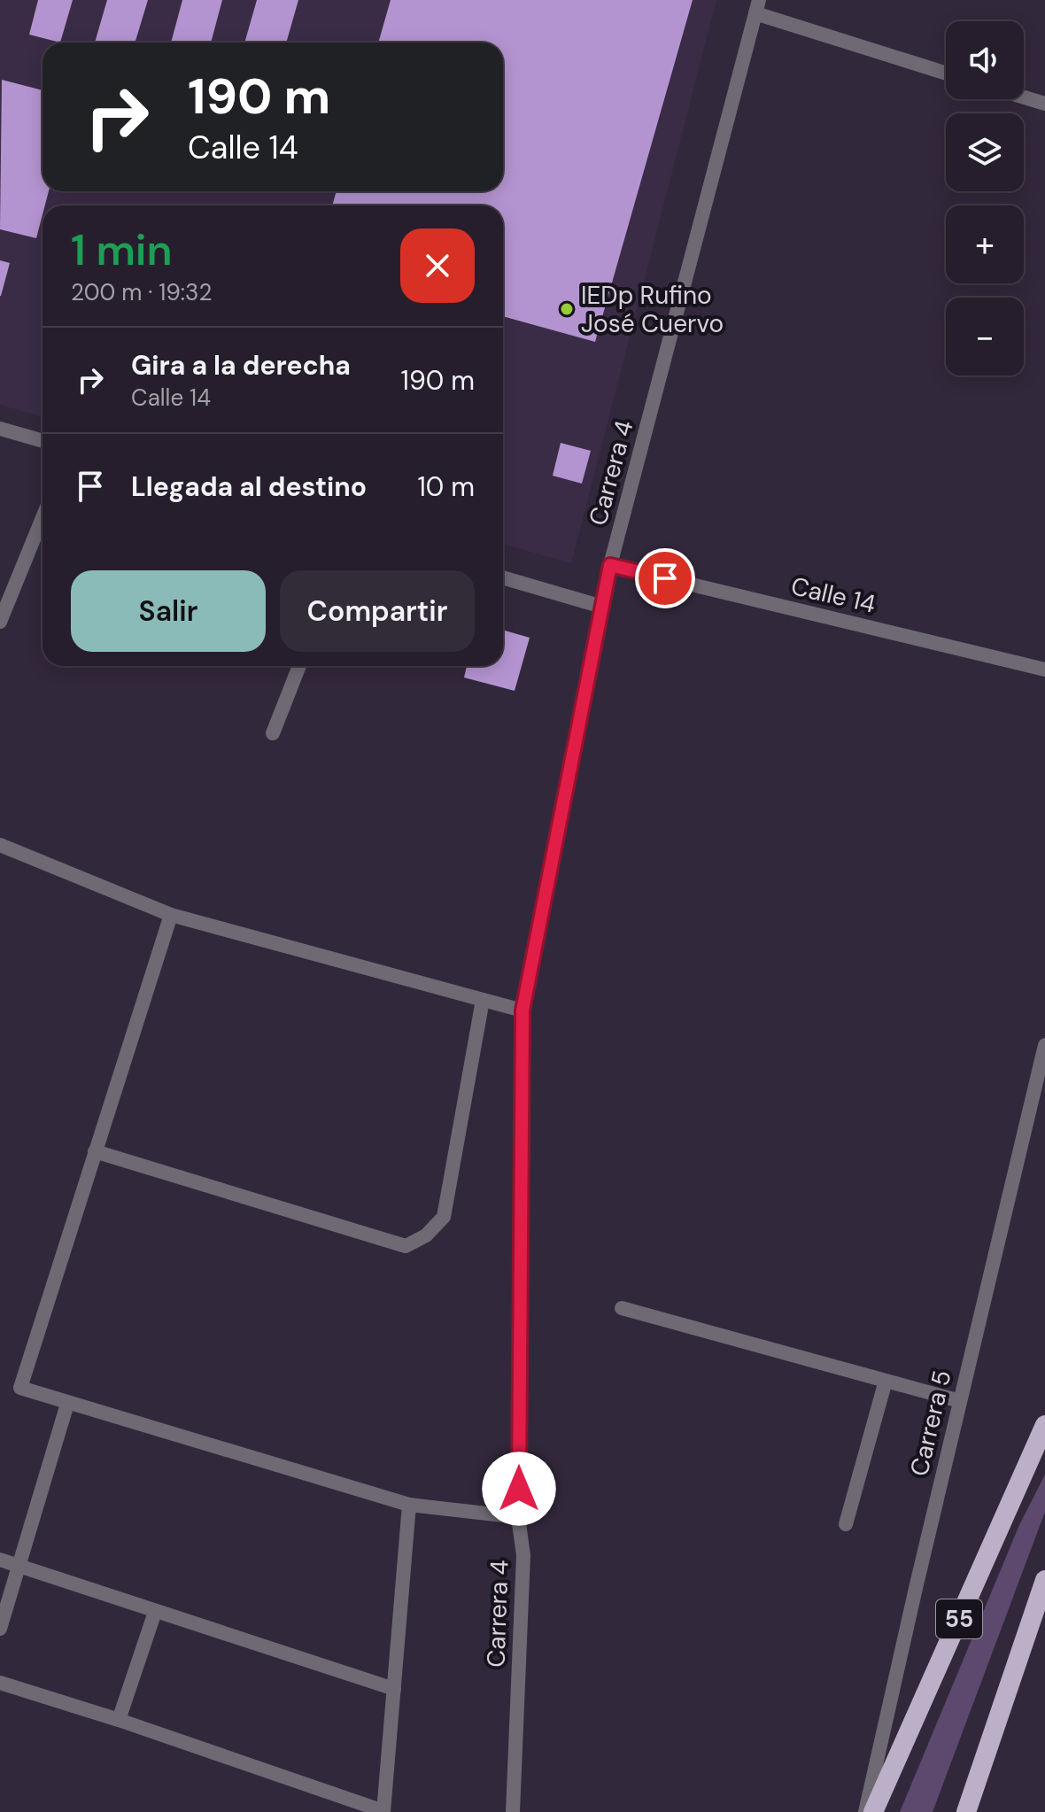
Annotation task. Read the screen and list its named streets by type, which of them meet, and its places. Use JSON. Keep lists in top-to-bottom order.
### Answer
{
  "streets": {
    "highway": ["55"],
    "street": ["Carrera 4", "Calle 14", "Carrera 5"]
  },
  "crossings": [
    ["Carrera 4", "Calle 14"]
  ],
  "places": ["IEDp Rufino José Cuervo"],
  "page": {
    "map_buttons": ["+", "−"],
    "turn": ["190 m", "Calle 14"],
    "heading": ["1 min", "200 m · 19:32"],
    "list": [
      {
        "name": "Gira a la derecha",
        "note": "Calle 14",
        "value": "190 m"
      },
      {
        "name": "Llegada al destino",
        "value": "10 m"
      }
    ],
    "buttons": ["Salir", "Compartir"]
  }
}
